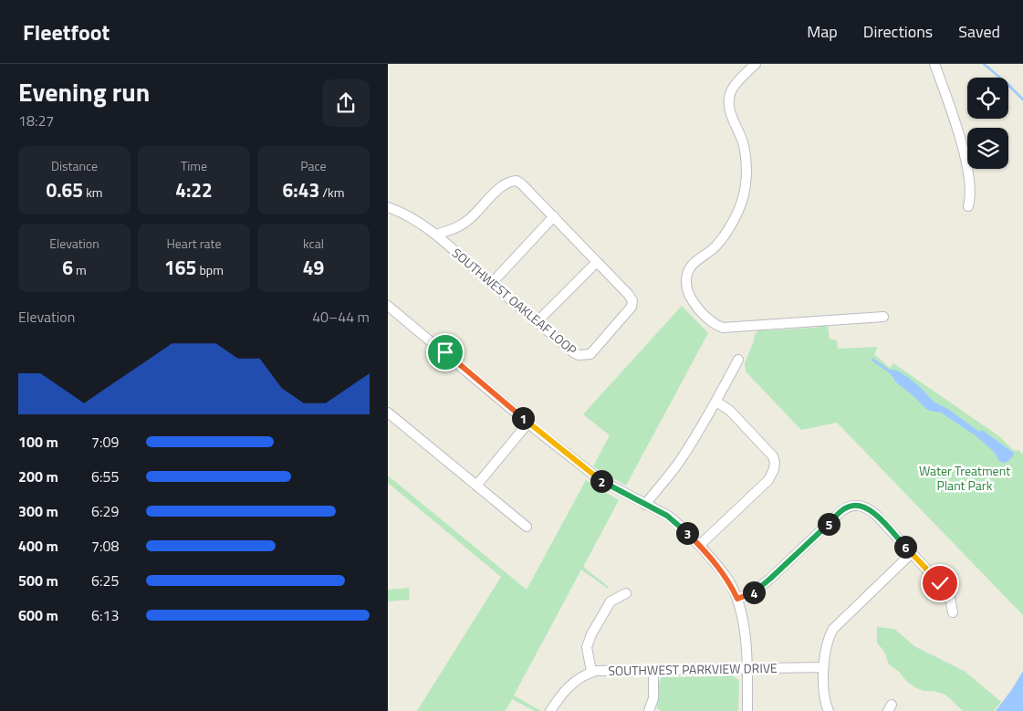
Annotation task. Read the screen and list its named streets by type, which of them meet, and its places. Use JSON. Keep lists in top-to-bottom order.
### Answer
{
  "streets": {
    "street": ["SOUTHWEST OAKLEAF LOOP", "SOUTHWEST PARKVIEW DRIVE"]
  },
  "parks": ["Water Treatment Plant Park"],
  "page": {
    "header": "Fleetfoot",
    "nav": ["Map", "Directions", "Saved"],
    "heading": ["Evening run", "18:27"],
    "stats": [
      ["Distance", "0.65 km"],
      ["Time", "4:22"],
      ["Pace", "6:43 /km"],
      ["Elevation", "6 m"],
      ["Heart rate", "165 bpm"],
      ["kcal", "49"]
    ],
    "chart": ["Elevation", "40–44 m"],
    "pins": [
      "1",
      "2",
      "5",
      "3",
      "6",
      "4"
    ],
    "list": [
      {
        "name": "100 m",
        "note": "7:09"
      },
      {
        "name": "200 m",
        "note": "6:55"
      },
      {
        "name": "300 m",
        "note": "6:29"
      },
      {
        "name": "400 m",
        "note": "7:08"
      },
      {
        "name": "500 m",
        "note": "6:25"
      },
      {
        "name": "600 m",
        "note": "6:13"
      }
    ]
  }
}
